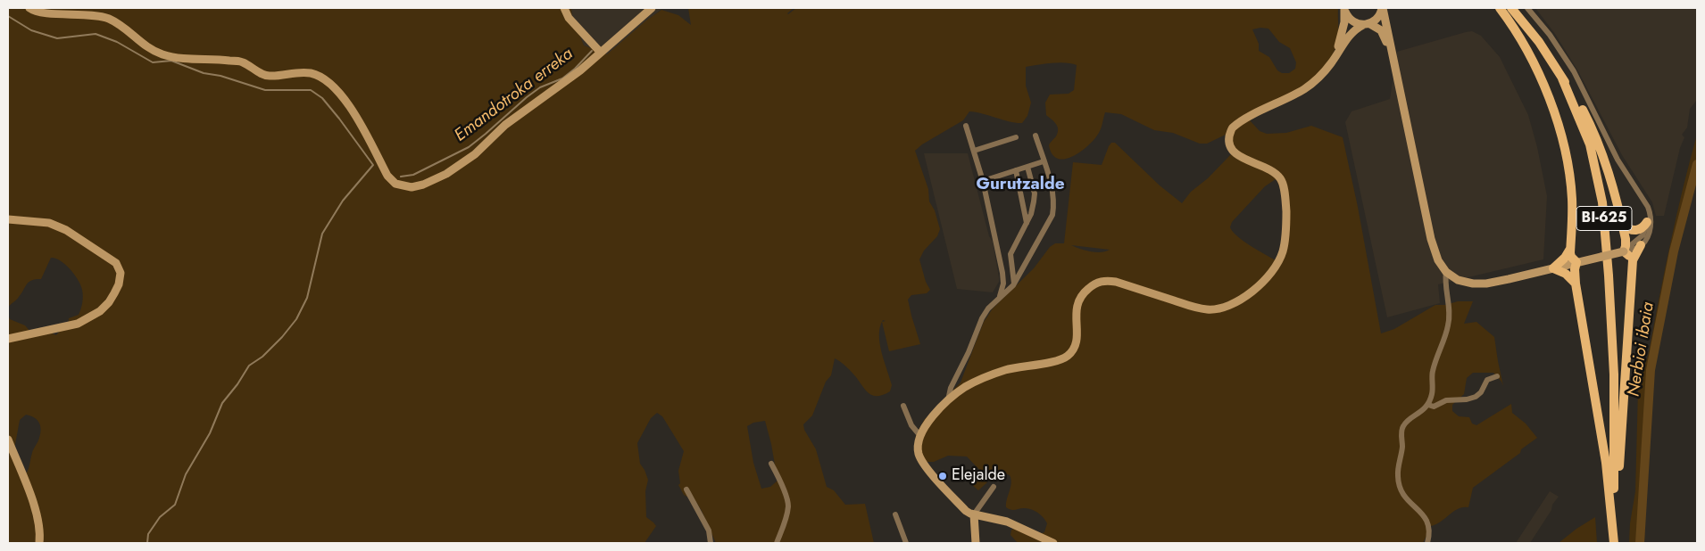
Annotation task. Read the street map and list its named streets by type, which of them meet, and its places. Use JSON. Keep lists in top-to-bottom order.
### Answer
{
  "streets": {
    "main road": ["BI-625"]
  },
  "districts": ["Gurutzalde"],
  "water": ["Emandotroka erreka", "Nerbioi ibaia"],
  "places": ["Elejalde"]
}
